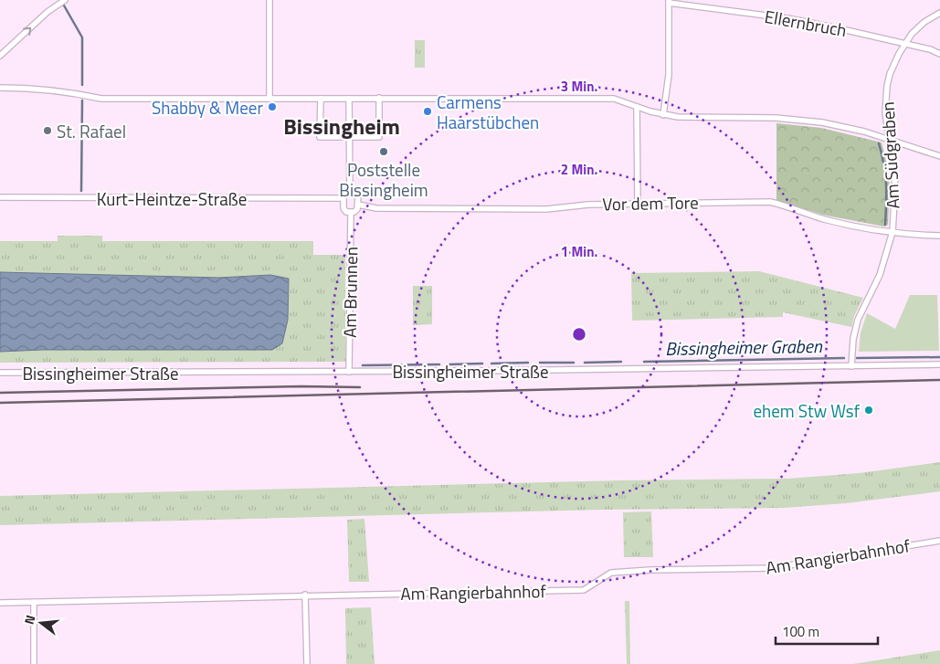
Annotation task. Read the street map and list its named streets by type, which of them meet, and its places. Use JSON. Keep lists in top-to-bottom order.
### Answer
{
  "streets": {
    "street": [
      "Ellernbruch",
      "Am Südgraben",
      "Kurt-Heintze-Straße",
      "Vor dem Tore",
      "Am Brunnen",
      "Bissingheimer Straße",
      "Am Rangierbahnhof"
    ]
  },
  "crossings": [
    ["Ellernbruch", "Am Südgraben"],
    ["Am Südgraben", "Vor dem Tore"],
    ["Am Südgraben", "Bissingheimer Straße"],
    ["Kurt-Heintze-Straße", "Vor dem Tore"],
    ["Kurt-Heintze-Straße", "Am Brunnen"],
    ["Vor dem Tore", "Am Brunnen"],
    ["Am Brunnen", "Bissingheimer Straße"]
  ],
  "districts": ["Bissingheim"],
  "water": ["Bissingheimer Graben"],
  "places": [
    "Shabby & Meer",
    "Carmens Haarstübchen",
    "St. Rafael",
    "Poststelle Bissingheim",
    "ehem Stw Wsf"
  ],
  "scale_bar": "100 m",
  "north": "left",
  "rings": ["3 Min.", "2 Min.", "1 Min."]
}
